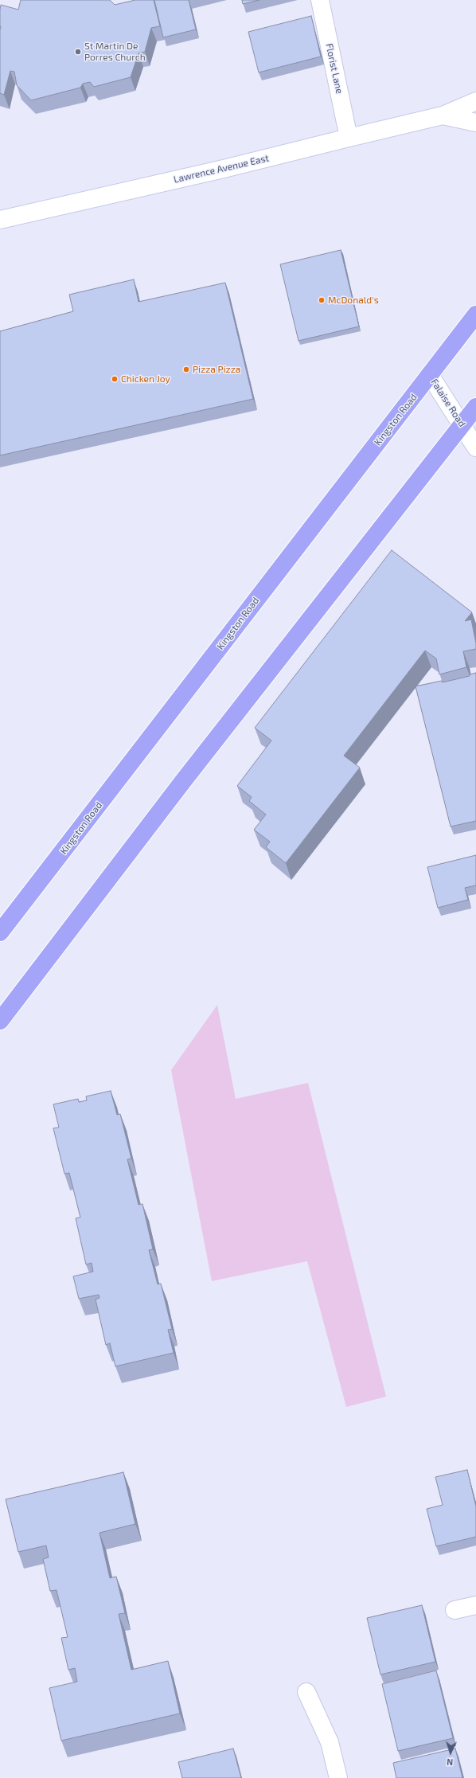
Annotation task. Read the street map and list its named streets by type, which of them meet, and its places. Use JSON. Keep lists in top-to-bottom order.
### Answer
{
  "streets": {
    "main road": [
      "Florist Lane",
      "Lawrence Avenue East",
      "Falaise Road",
      "Kingston Road"
    ]
  },
  "crossings": [
    ["Florist Lane", "Lawrence Avenue East"],
    ["Falaise Road", "Kingston Road"]
  ],
  "places": [
    "St Martin De Porres Church",
    "McDonald's",
    "Pizza Pizza",
    "Chicken Joy"
  ],
  "north": "bottom"
}
